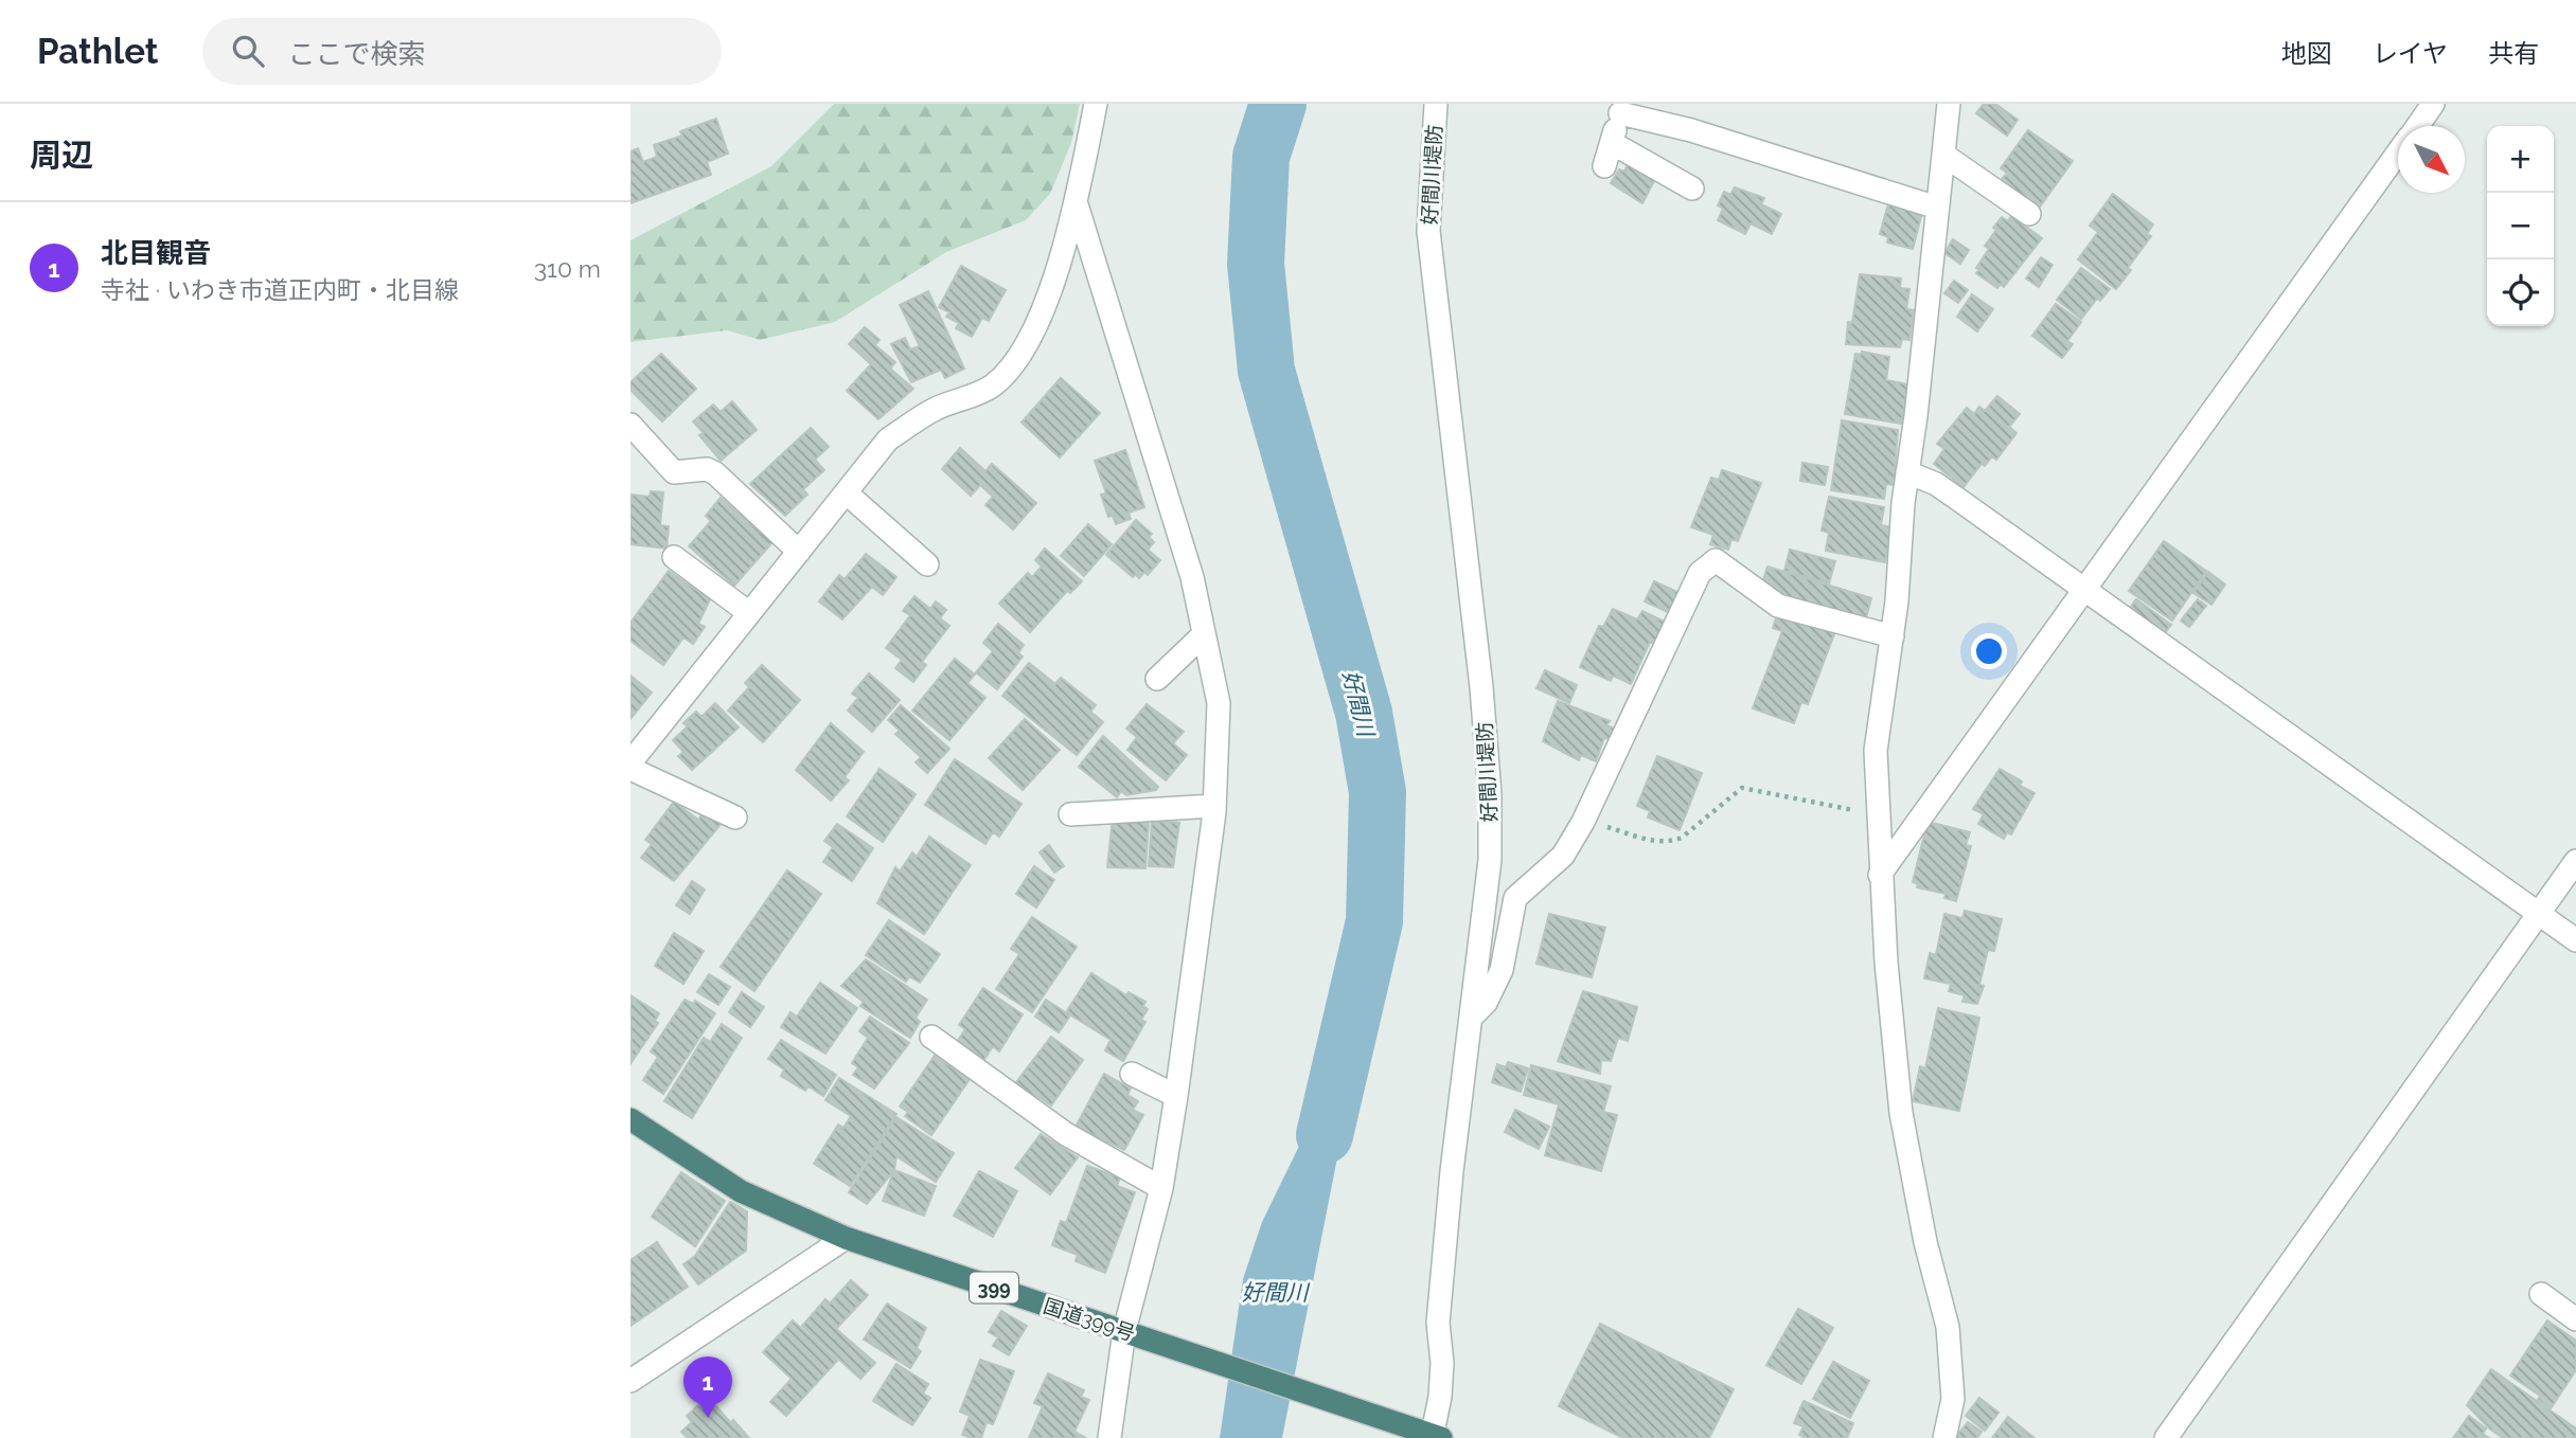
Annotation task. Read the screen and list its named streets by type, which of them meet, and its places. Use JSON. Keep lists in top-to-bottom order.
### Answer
{
  "streets": {
    "highway": ["399", "国道399号"],
    "street": ["好間川堤防"]
  },
  "crossings": [
    ["好間川堤防", "国道399号"]
  ],
  "water": ["好間川"],
  "north": "bottom right",
  "page": {
    "header": "Pathlet",
    "search": "ここで検索",
    "nav": ["地図", "レイヤ", "共有"],
    "heading": "周辺",
    "map_buttons": ["+", "−"],
    "list": [
      {
        "mark": "1",
        "name": "北目観音",
        "note": "寺社 · いわき市道正内町・北目線",
        "value": "310 m"
      }
    ],
    "pins": "1"
  }
}
